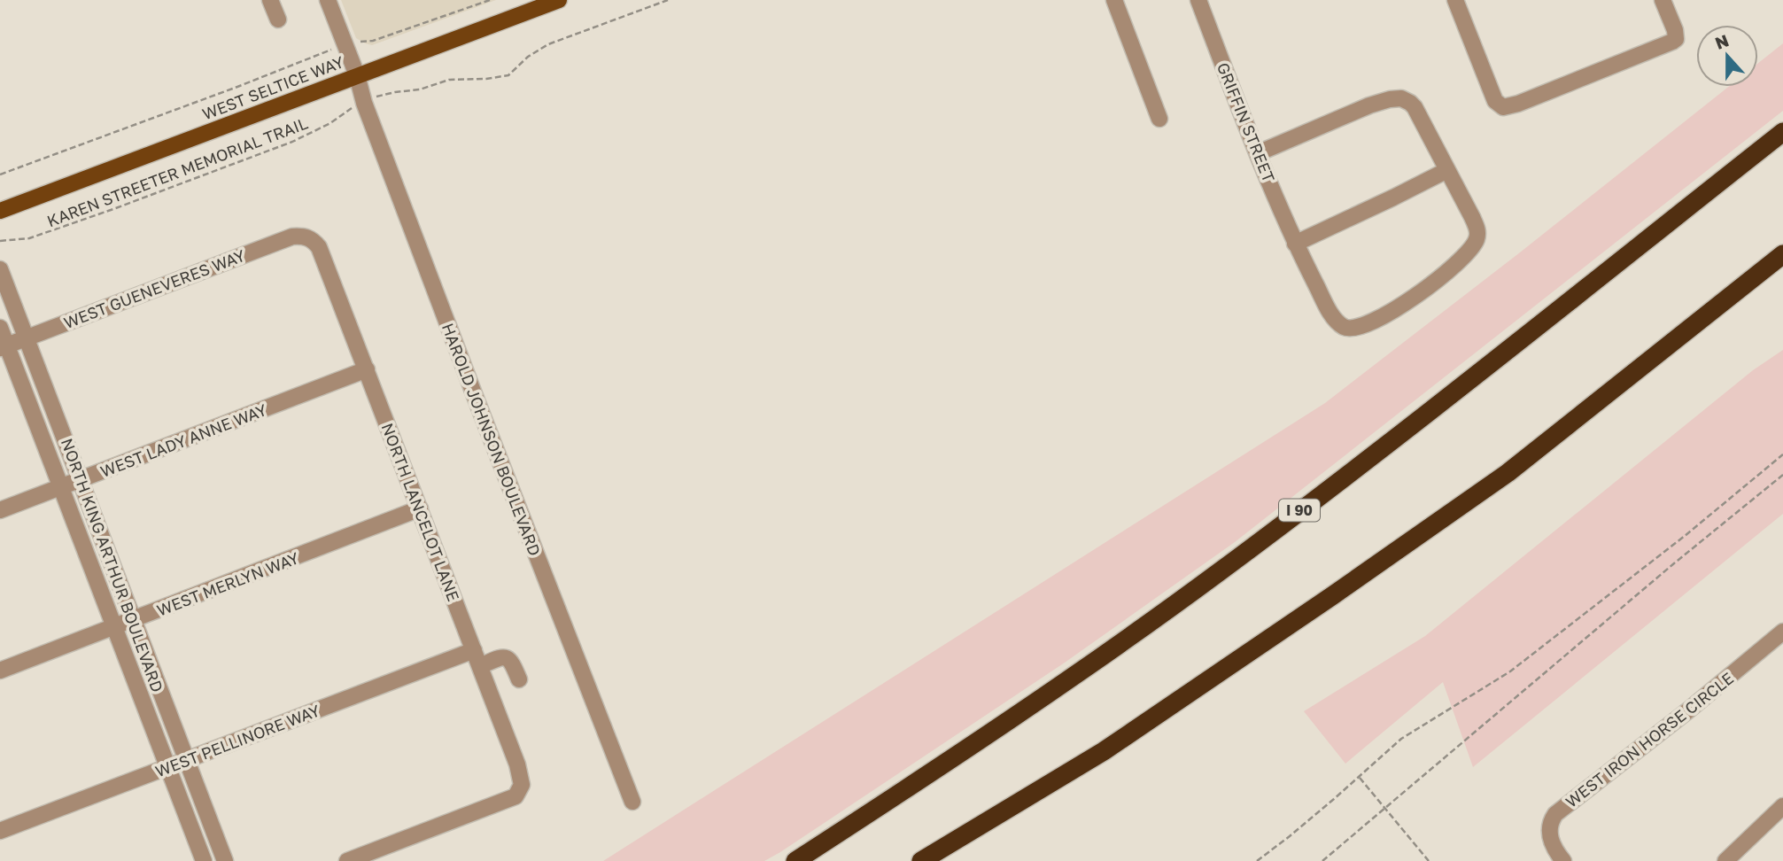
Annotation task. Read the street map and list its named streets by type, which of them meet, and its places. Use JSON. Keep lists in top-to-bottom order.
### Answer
{
  "streets": {
    "highway": ["I 90"],
    "main road": ["WEST SELTICE WAY"],
    "street": [
      "GRIFFIN STREET",
      "WEST GUENEVERES WAY",
      "HAROLD JOHNSON BOULEVARD",
      "WEST LADY ANNE WAY",
      "NORTH LANCELOT LANE",
      "NORTH KING ARTHUR BOULEVARD",
      "WEST MERLYN WAY",
      "WEST IRON HORSE CIRCLE",
      "WEST PELLINORE WAY"
    ],
    "path": ["KAREN STREETER MEMORIAL TRAIL"]
  },
  "crossings": [
    ["WEST SELTICE WAY", "HAROLD JOHNSON BOULEVARD"],
    ["KAREN STREETER MEMORIAL TRAIL", "HAROLD JOHNSON BOULEVARD"],
    ["WEST GUENEVERES WAY", "NORTH LANCELOT LANE"],
    ["WEST GUENEVERES WAY", "NORTH KING ARTHUR BOULEVARD"],
    ["WEST LADY ANNE WAY", "NORTH LANCELOT LANE"],
    ["WEST LADY ANNE WAY", "NORTH KING ARTHUR BOULEVARD"],
    ["NORTH LANCELOT LANE", "WEST MERLYN WAY"],
    ["NORTH LANCELOT LANE", "WEST PELLINORE WAY"],
    ["NORTH KING ARTHUR BOULEVARD", "WEST MERLYN WAY"],
    ["NORTH KING ARTHUR BOULEVARD", "WEST PELLINORE WAY"]
  ],
  "north": "top"
}
